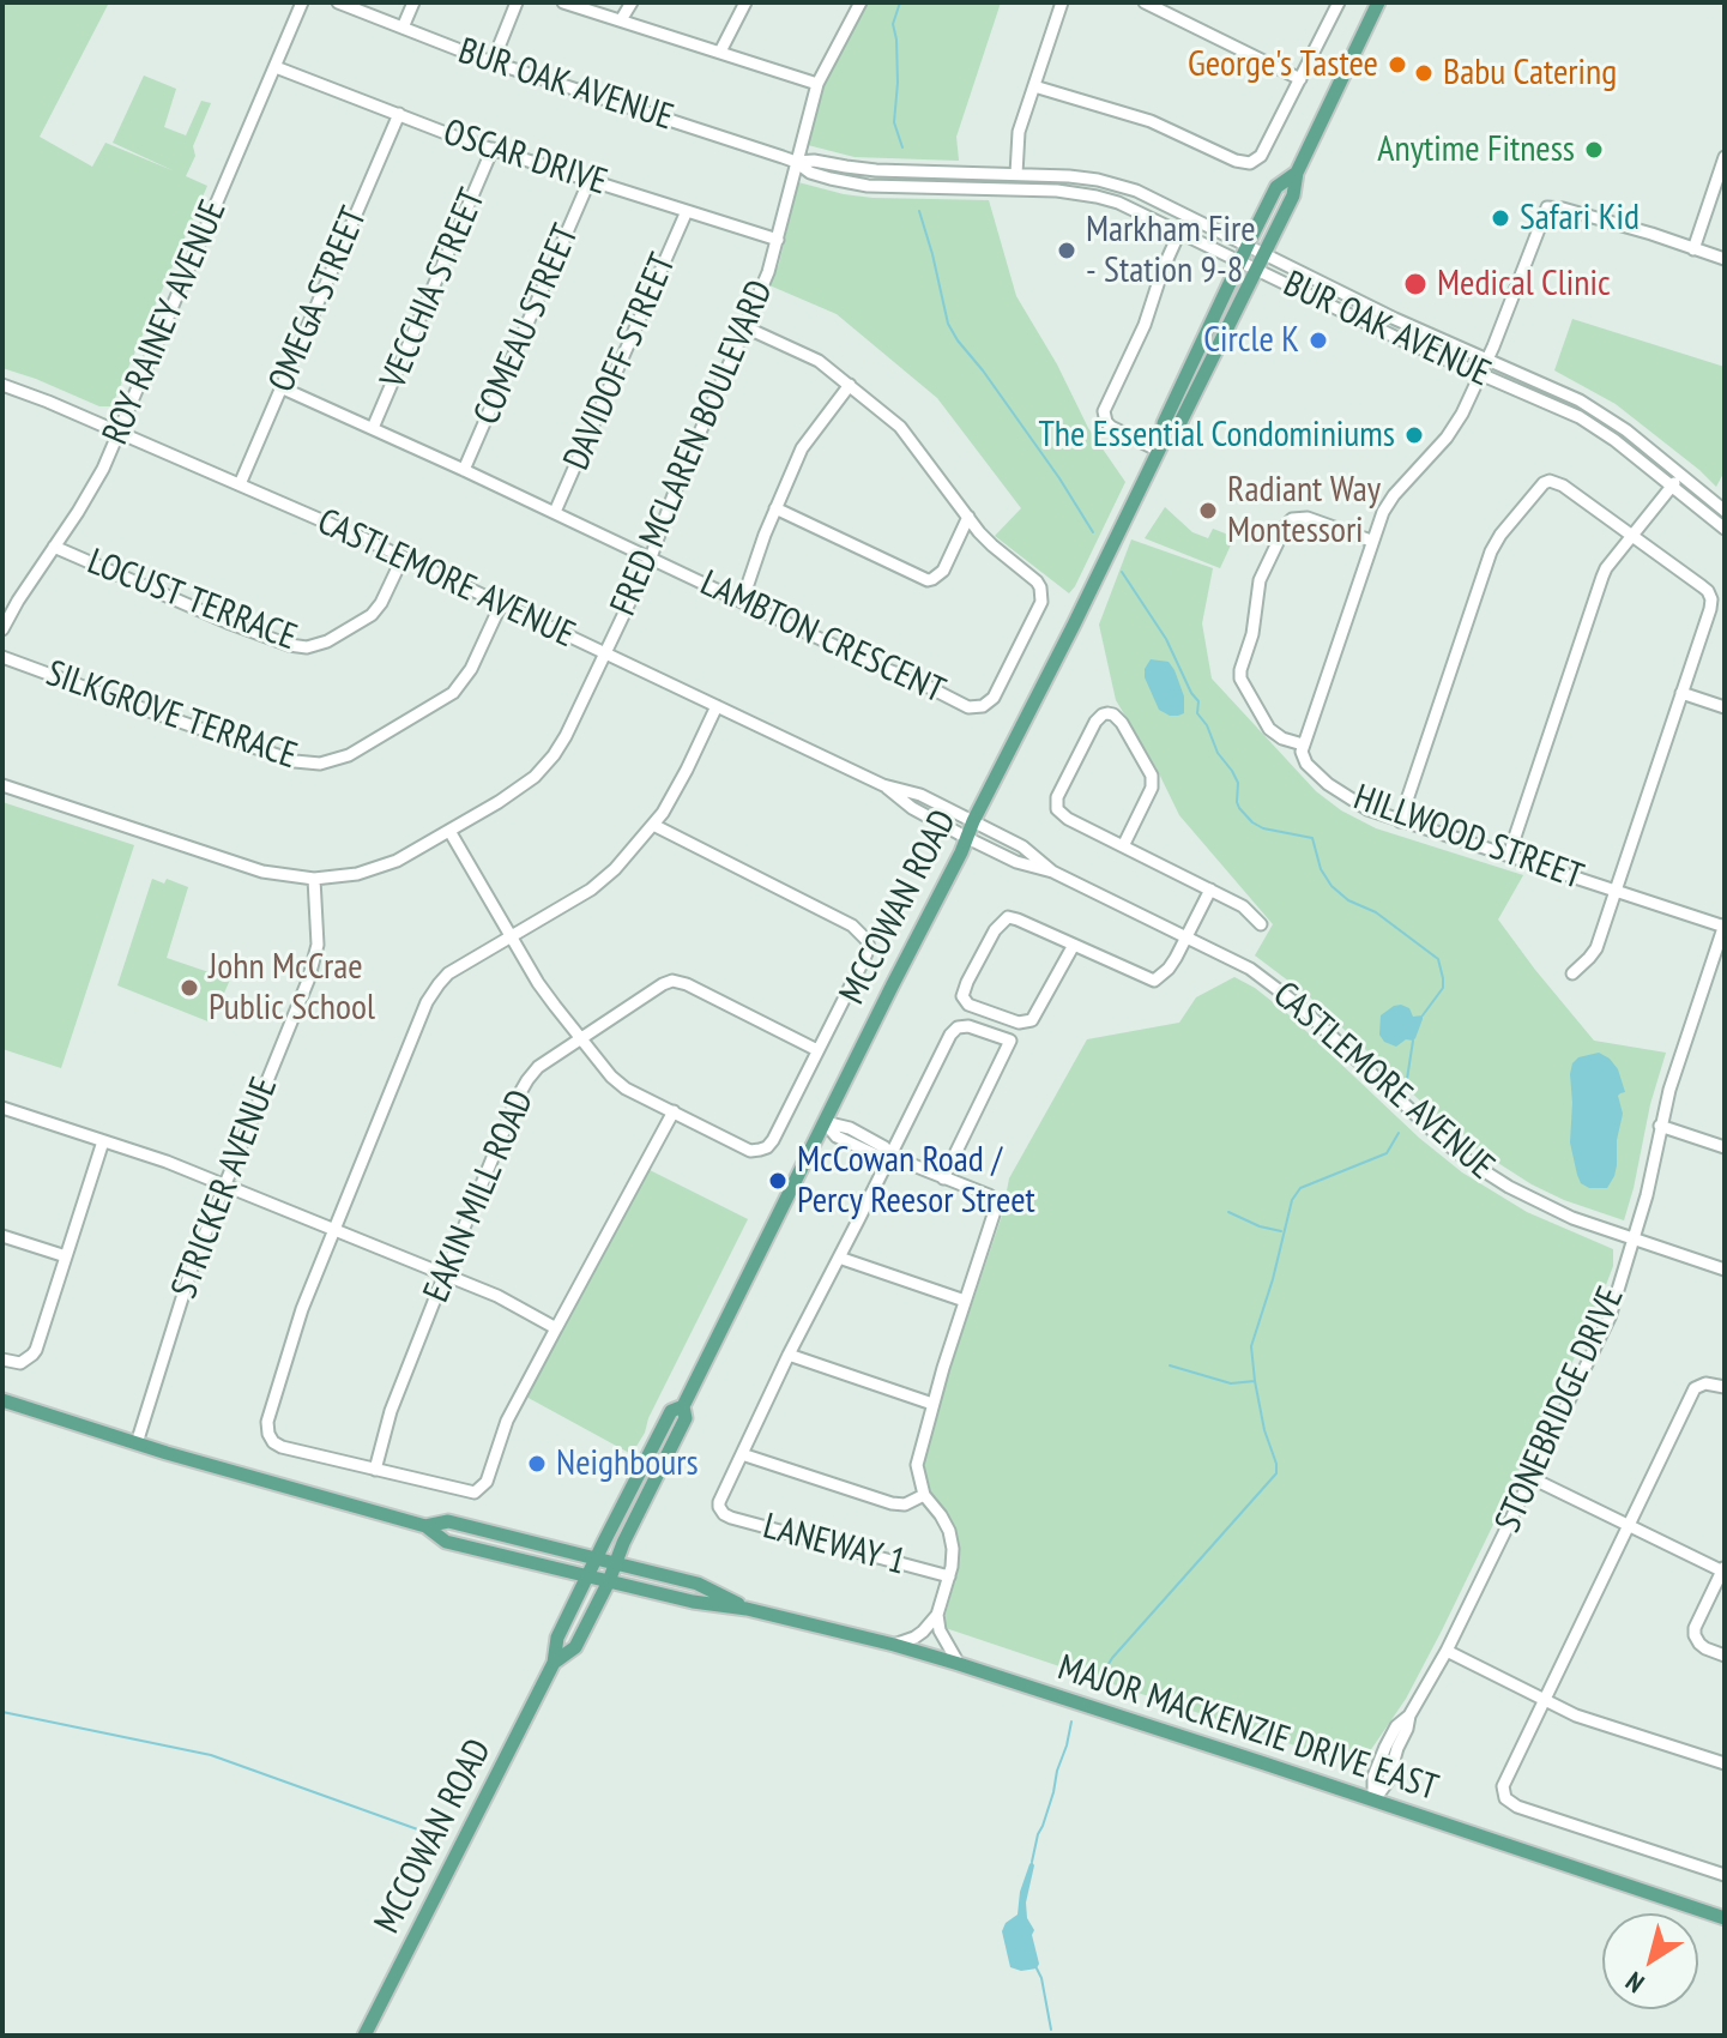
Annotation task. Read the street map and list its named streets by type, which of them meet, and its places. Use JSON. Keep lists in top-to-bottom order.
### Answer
{
  "streets": {
    "main road": ["MCCOWAN ROAD", "MAJOR MACKENZIE DRIVE EAST"],
    "street": [
      "BUR OAK AVENUE",
      "OSCAR DRIVE",
      "VECCHIA STREET",
      "OMEGA STREET",
      "ROY RAINEY AVENUE",
      "COMEAU STREET",
      "DAVIDOFF STREET",
      "FRED MCLAREN BOULEVARD",
      "CASTLEMORE AVENUE",
      "LOCUST TERRACE",
      "LAMBTON CRESCENT",
      "SILKGROVE TERRACE",
      "HILLWOOD STREET",
      "STRICKER AVENUE",
      "EAKIN MILL ROAD",
      "STONEBRIDGE DRIVE",
      "LANEWAY 1"
    ]
  },
  "crossings": [
    ["BUR OAK AVENUE", "FRED MCLAREN BOULEVARD"],
    ["BUR OAK AVENUE", "MCCOWAN ROAD"],
    ["OSCAR DRIVE", "VECCHIA STREET"],
    ["OSCAR DRIVE", "OMEGA STREET"],
    ["OSCAR DRIVE", "ROY RAINEY AVENUE"],
    ["OSCAR DRIVE", "COMEAU STREET"],
    ["OSCAR DRIVE", "DAVIDOFF STREET"],
    ["OSCAR DRIVE", "FRED MCLAREN BOULEVARD"],
    ["VECCHIA STREET", "LAMBTON CRESCENT"],
    ["OMEGA STREET", "CASTLEMORE AVENUE"],
    ["OMEGA STREET", "LAMBTON CRESCENT"],
    ["ROY RAINEY AVENUE", "CASTLEMORE AVENUE"],
    ["ROY RAINEY AVENUE", "LOCUST TERRACE"],
    ["COMEAU STREET", "LAMBTON CRESCENT"],
    ["DAVIDOFF STREET", "LAMBTON CRESCENT"],
    ["FRED MCLAREN BOULEVARD", "CASTLEMORE AVENUE"],
    ["FRED MCLAREN BOULEVARD", "LAMBTON CRESCENT"],
    ["FRED MCLAREN BOULEVARD", "STRICKER AVENUE"],
    ["CASTLEMORE AVENUE", "LOCUST TERRACE"],
    ["CASTLEMORE AVENUE", "SILKGROVE TERRACE"],
    ["CASTLEMORE AVENUE", "MCCOWAN ROAD"],
    ["CASTLEMORE AVENUE", "STONEBRIDGE DRIVE"],
    ["HILLWOOD STREET", "STONEBRIDGE DRIVE"],
    ["MCCOWAN ROAD", "MAJOR MACKENZIE DRIVE EAST"],
    ["STRICKER AVENUE", "MAJOR MACKENZIE DRIVE EAST"],
    ["STONEBRIDGE DRIVE", "MAJOR MACKENZIE DRIVE EAST"]
  ],
  "places": [
    "George's Tastee",
    "Babu Catering",
    "Anytime Fitness",
    "Safari Kid",
    "Markham Fire - Station 9-8",
    "Medical Clinic",
    "Circle K",
    "The Essential Condominiums",
    "Radiant Way Montessori",
    "John McCrae Public School",
    "McCowan Road / Percy Reesor Street",
    "Neighbours"
  ],
  "north": "bottom left"
}
